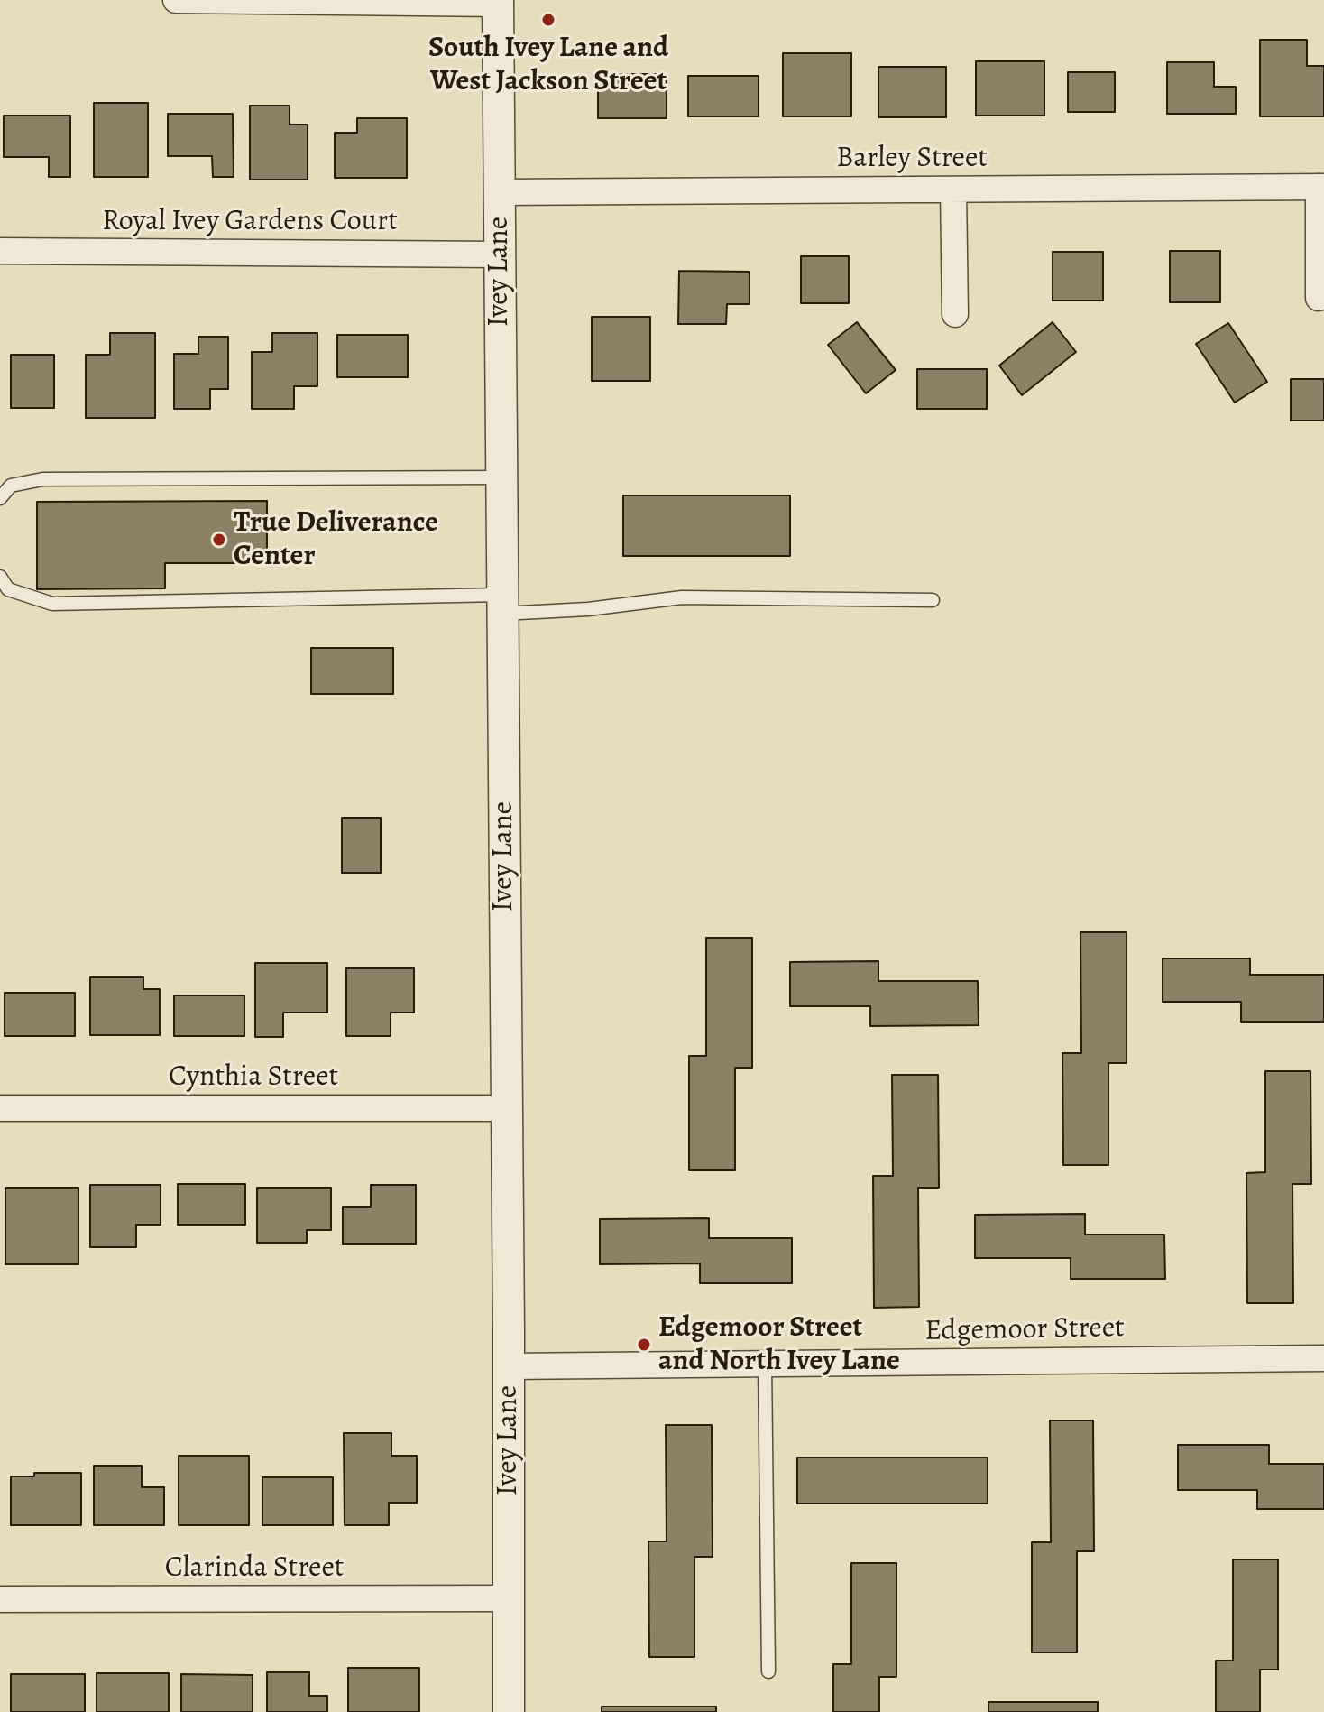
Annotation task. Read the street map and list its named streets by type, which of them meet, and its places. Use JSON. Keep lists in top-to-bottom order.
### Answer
{
  "streets": {
    "street": [
      "Barley Street",
      "Royal Ivey Gardens Court",
      "Ivey Lane",
      "Cynthia Street",
      "Edgemoor Street",
      "Clarinda Street"
    ]
  },
  "crossings": [
    ["Barley Street", "Ivey Lane"],
    ["Royal Ivey Gardens Court", "Ivey Lane"],
    ["Ivey Lane", "Cynthia Street"],
    ["Ivey Lane", "Edgemoor Street"],
    ["Ivey Lane", "Clarinda Street"]
  ],
  "places": ["South Ivey Lane and West Jackson Street", "True Deliverance Center", "Edgemoor Street and North Ivey Lane"]
}
